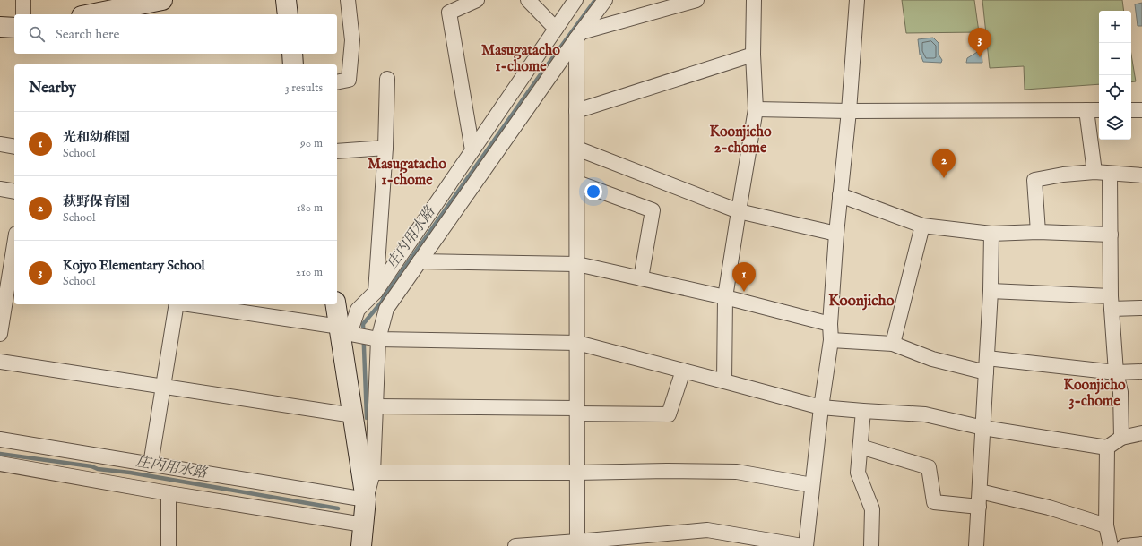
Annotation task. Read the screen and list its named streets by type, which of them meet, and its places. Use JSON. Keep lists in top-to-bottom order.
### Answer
{
  "districts": [
    "Masugatacho 1-chome",
    "Koonjicho 2-chome",
    "Masugatacho 1-chome",
    "Koonjicho",
    "Koonjicho 3-chome"
  ],
  "water": ["庄内用水路"],
  "page": {
    "map_buttons": ["+", "−"],
    "search": "Search here",
    "pins": ["3", "2", "1"],
    "heading": ["Nearby", "3 results"],
    "list": [
      {
        "mark": "1",
        "name": "光和幼稚園",
        "note": "School",
        "value": "90 m"
      },
      {
        "mark": "2",
        "name": "萩野保育園",
        "note": "School",
        "value": "180 m"
      },
      {
        "mark": "3",
        "name": "Kojyo Elementary School",
        "note": "School",
        "value": "210 m"
      }
    ]
  }
}
